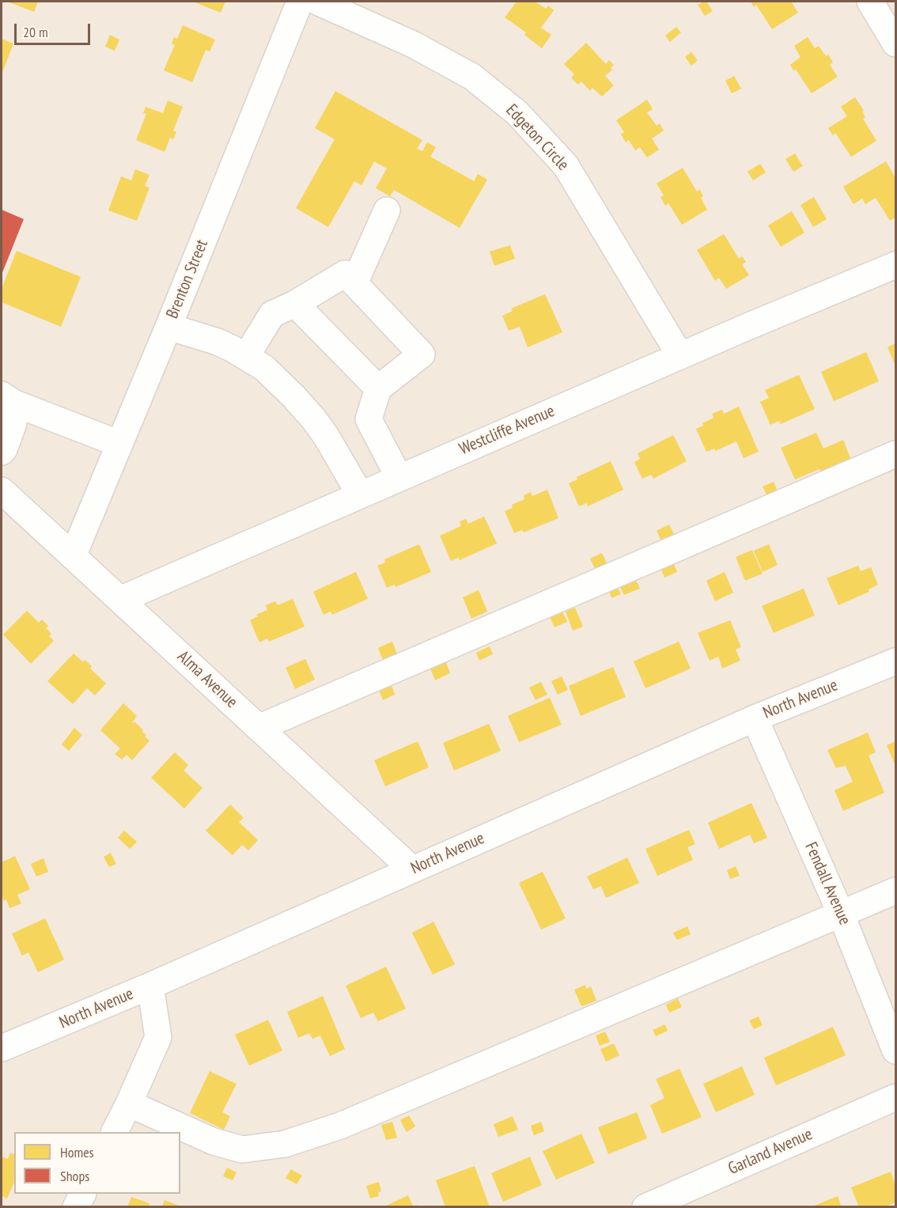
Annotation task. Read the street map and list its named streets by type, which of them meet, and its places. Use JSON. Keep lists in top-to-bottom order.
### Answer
{
  "streets": {
    "street": [
      "Edgeton Circle",
      "Brenton Street",
      "Westcliffe Avenue",
      "Alma Avenue",
      "North Avenue",
      "Fendall Avenue",
      "Garland Avenue"
    ]
  },
  "crossings": [
    ["Edgeton Circle", "Westcliffe Avenue"],
    ["Brenton Street", "Alma Avenue"],
    ["Westcliffe Avenue", "Alma Avenue"],
    ["Alma Avenue", "North Avenue"],
    ["North Avenue", "Fendall Avenue"]
  ],
  "legend": ["Homes", "Shops"],
  "scale_bar": "20 m"
}
